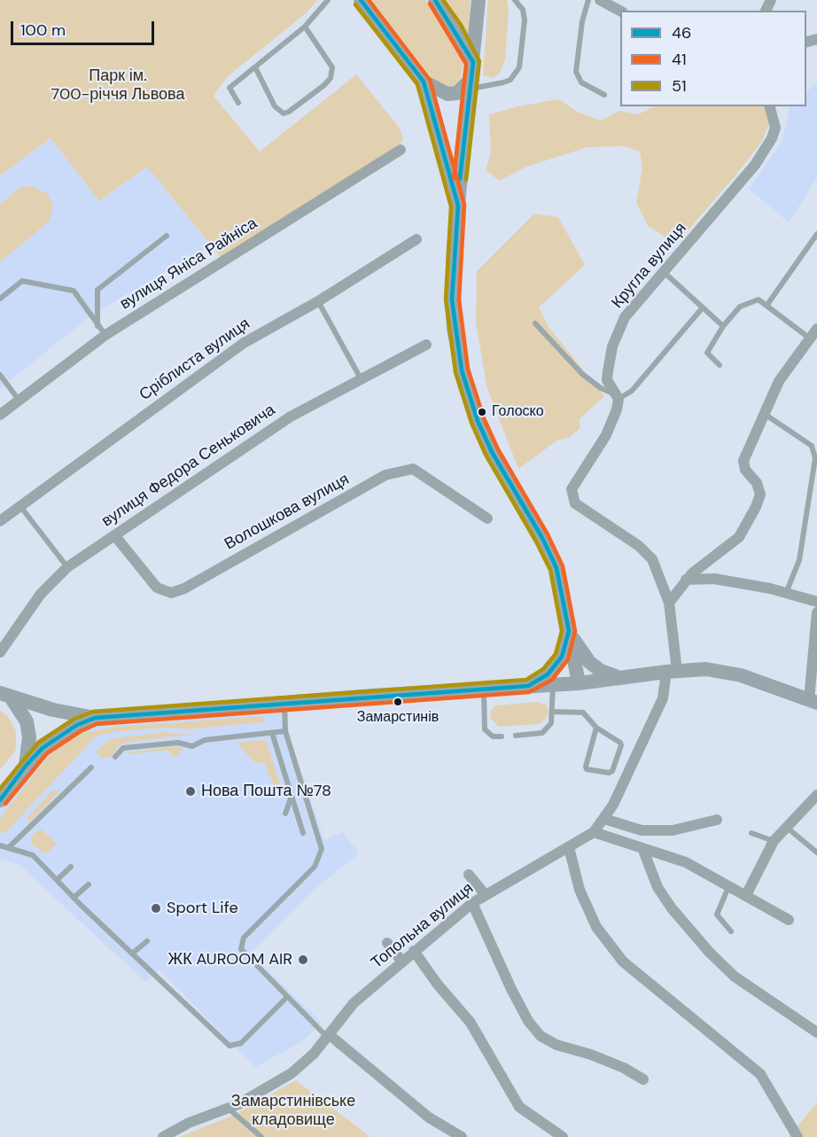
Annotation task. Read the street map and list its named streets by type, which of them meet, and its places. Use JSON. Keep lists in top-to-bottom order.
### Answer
{
  "streets": {
    "street": [
      "вулиця Яніса Райніса",
      "Кругла вулиця",
      "Сріблиста вулиця",
      "вулиця Федора Сеньковича",
      "Волошкова вулиця",
      "Топольна вулиця"
    ]
  },
  "crossings": [
    ["Кругла вулиця", "Топольна вулиця"],
    ["вулиця Федора Сеньковича", "Волошкова вулиця"]
  ],
  "parks": ["Парк ім. 700-річчя Львова", "Замарстинівське кладовище"],
  "places": [
    "Голоско",
    "Замарстинів",
    "Нова Пошта №78",
    "Sport Life",
    "ЖК AUROOM AIR"
  ],
  "lines": ["transit line 46", "transit line 41", "transit line 51"],
  "legend": ["46", "41", "51"],
  "scale_bar": "100 m"
}
